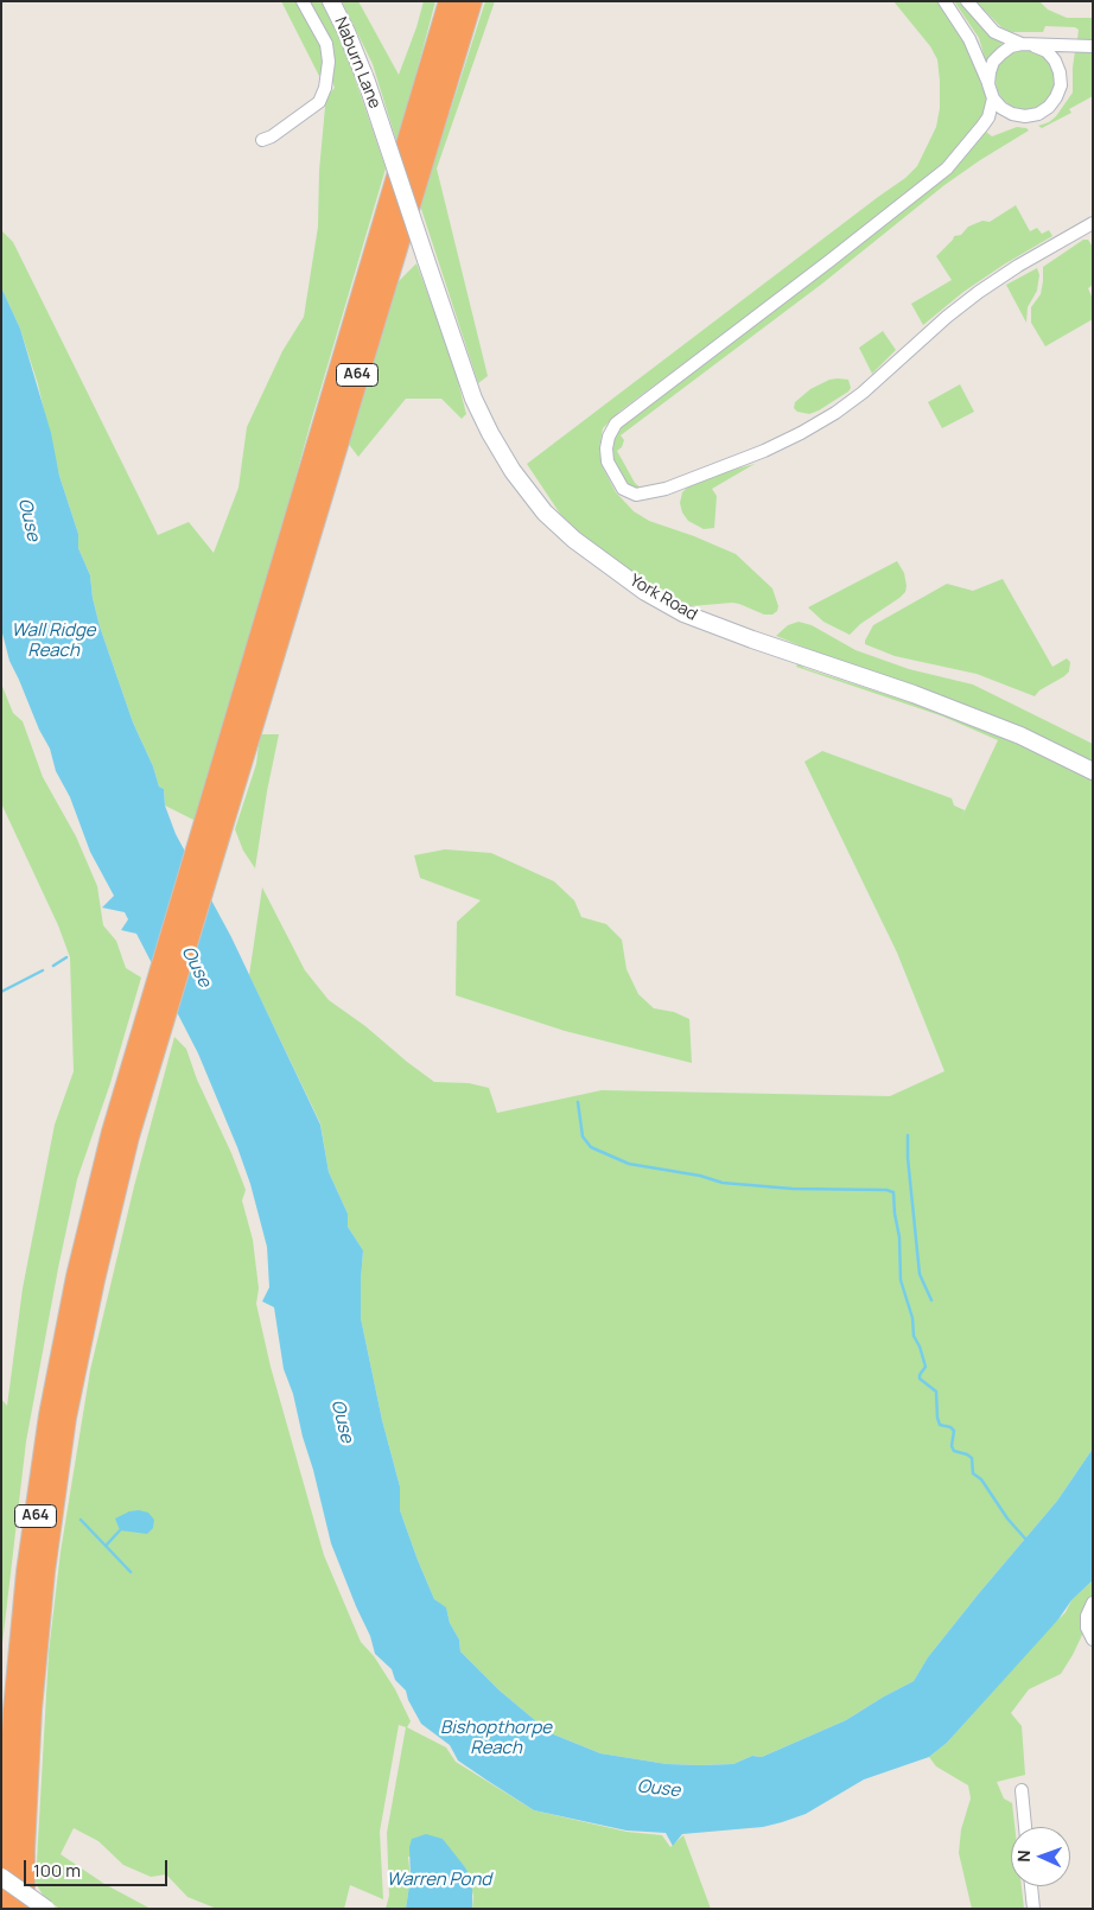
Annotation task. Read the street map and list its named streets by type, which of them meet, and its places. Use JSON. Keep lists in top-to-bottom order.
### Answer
{
  "streets": {
    "highway": ["A64"],
    "main road": ["Naburn Lane", "York Road"]
  },
  "crossings": [
    ["Naburn Lane", "York Road"]
  ],
  "water": [
    "Ouse",
    "Wall Ridge Reach",
    "Bishopthorpe Reach",
    "Warren Pond"
  ],
  "scale_bar": "100 m",
  "north": "left"
}
